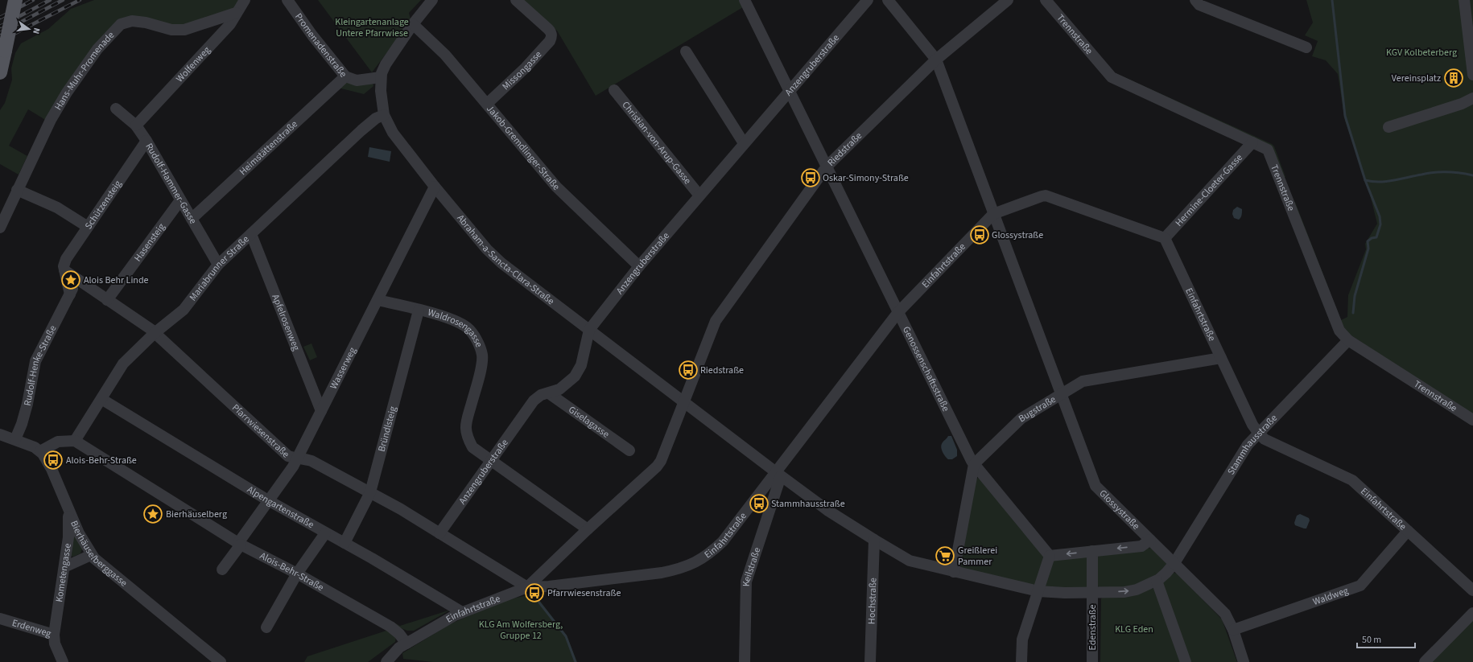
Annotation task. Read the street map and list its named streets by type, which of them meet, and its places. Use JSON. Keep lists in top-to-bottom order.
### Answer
{
  "streets": {
    "street": [
      "Trennstraße",
      "Promenadenstraße",
      "Wolfenweg",
      "Anzengruberstraße",
      "Missongasse",
      "Hans-Muhr-Promenade",
      "Christian-von-Arup-Gasse",
      "Heimstättenstraße",
      "Jakob-Gremdlinger-Straße",
      "Riedstraße",
      "Rudolf-Hammer-Gasse",
      "Hermine-Cloeter-Gasse",
      "Schützensteig",
      "Hasensteig",
      "Abraham-a-Sancta-Clara-Straße",
      "Einfahrtstraße",
      "Mariabrunner Straße",
      "Apfelrosenweg",
      "Waldrosengasse",
      "Rudolf-Henke-Straße",
      "Wasserweg",
      "Genossenschaftsstraße",
      "Bugstraße",
      "Giselagasse",
      "Bründlsteig",
      "Pfarrwiesenstraße",
      "Stammhausstraße",
      "Alpengartenstraße",
      "Glossystraße",
      "Bierhäuselberggasse",
      "Keilstraße",
      "Alois-Behr-Straße",
      "Kometengasse",
      "Waldweg",
      "Hochstraße",
      "Edenstraße",
      "Erdenweg"
    ]
  },
  "crossings": [
    ["Trennstraße", "Hermine-Cloeter-Gasse"],
    ["Trennstraße", "Stammhausstraße"],
    ["Promenadenstraße", "Heimstättenstraße"],
    ["Promenadenstraße", "Abraham-a-Sancta-Clara-Straße"],
    ["Wolfenweg", "Hans-Muhr-Promenade"],
    ["Wolfenweg", "Rudolf-Hammer-Gasse"],
    ["Anzengruberstraße", "Christian-von-Arup-Gasse"],
    ["Anzengruberstraße", "Jakob-Gremdlinger-Straße"],
    ["Anzengruberstraße", "Abraham-a-Sancta-Clara-Straße"],
    ["Anzengruberstraße", "Waldrosengasse"],
    ["Anzengruberstraße", "Giselagasse"],
    ["Anzengruberstraße", "Pfarrwiesenstraße"],
    ["Missongasse", "Jakob-Gremdlinger-Straße"],
    ["Heimstättenstraße", "Rudolf-Hammer-Gasse"],
    ["Riedstraße", "Abraham-a-Sancta-Clara-Straße"],
    ["Riedstraße", "Einfahrtstraße"],
    ["Riedstraße", "Waldrosengasse"],
    ["Riedstraße", "Genossenschaftsstraße"],
    ["Riedstraße", "Pfarrwiesenstraße"],
    ["Riedstraße", "Glossystraße"],
    ["Rudolf-Hammer-Gasse", "Schützensteig"],
    ["Rudolf-Hammer-Gasse", "Hasensteig"],
    ["Rudolf-Hammer-Gasse", "Mariabrunner Straße"],
    ["Hermine-Cloeter-Gasse", "Einfahrtstraße"],
    ["Schützensteig", "Pfarrwiesenstraße"],
    ["Hasensteig", "Pfarrwiesenstraße"],
    ["Abraham-a-Sancta-Clara-Straße", "Mariabrunner Straße"],
    ["Abraham-a-Sancta-Clara-Straße", "Wasserweg"],
    ["Einfahrtstraße", "Genossenschaftsstraße"],
    ["Einfahrtstraße", "Bugstraße"],
    ["Einfahrtstraße", "Pfarrwiesenstraße"],
    ["Einfahrtstraße", "Stammhausstraße"],
    ["Einfahrtstraße", "Alpengartenstraße"],
    ["Einfahrtstraße", "Glossystraße"],
    ["Einfahrtstraße", "Keilstraße"],
    ["Einfahrtstraße", "Alois-Behr-Straße"],
    ["Einfahrtstraße", "Waldweg"],
    ["Mariabrunner Straße", "Apfelrosenweg"],
    ["Mariabrunner Straße", "Pfarrwiesenstraße"],
    ["Mariabrunner Straße", "Alpengartenstraße"],
    ["Mariabrunner Straße", "Alois-Behr-Straße"],
    ["Apfelrosenweg", "Wasserweg"],
    ["Waldrosengasse", "Wasserweg"],
    ["Waldrosengasse", "Bründlsteig"],
    ["Rudolf-Henke-Straße", "Pfarrwiesenstraße"],
    ["Rudolf-Henke-Straße", "Bierhäuselberggasse"],
    ["Wasserweg", "Pfarrwiesenstraße"],
    ["Wasserweg", "Alpengartenstraße"],
    ["Wasserweg", "Alois-Behr-Straße"],
    ["Genossenschaftsstraße", "Bugstraße"],
    ["Bugstraße", "Glossystraße"],
    ["Bründlsteig", "Pfarrwiesenstraße"],
    ["Bründlsteig", "Alpengartenstraße"],
    ["Stammhausstraße", "Glossystraße"],
    ["Stammhausstraße", "Edenstraße"],
    ["Glossystraße", "Waldweg"],
    ["Bierhäuselberggasse", "Kometengasse"],
    ["Kometengasse", "Erdenweg"]
  ],
  "parks": [
    "Kleingartenanlage Untere Pfarrwiese",
    "KGV Kolbeterberg",
    "KLG Am Wolfersberg, Gruppe 12",
    "KLG Eden"
  ],
  "places": {
    "building": ["Vereinsplatz"],
    "bus stop": [
      "Oskar-Simony-Straße",
      "Glossystraße",
      "Riedstraße",
      "Alois-Behr-Straße",
      "Stammhausstraße",
      "Pfarrwiesenstraße"
    ],
    "place": ["Alois Behr Linde", "Bierhäuselberg"],
    "supermarket": ["Greißlerei Pammer"]
  },
  "scale_bar": "50 m",
  "north": "right"
}
